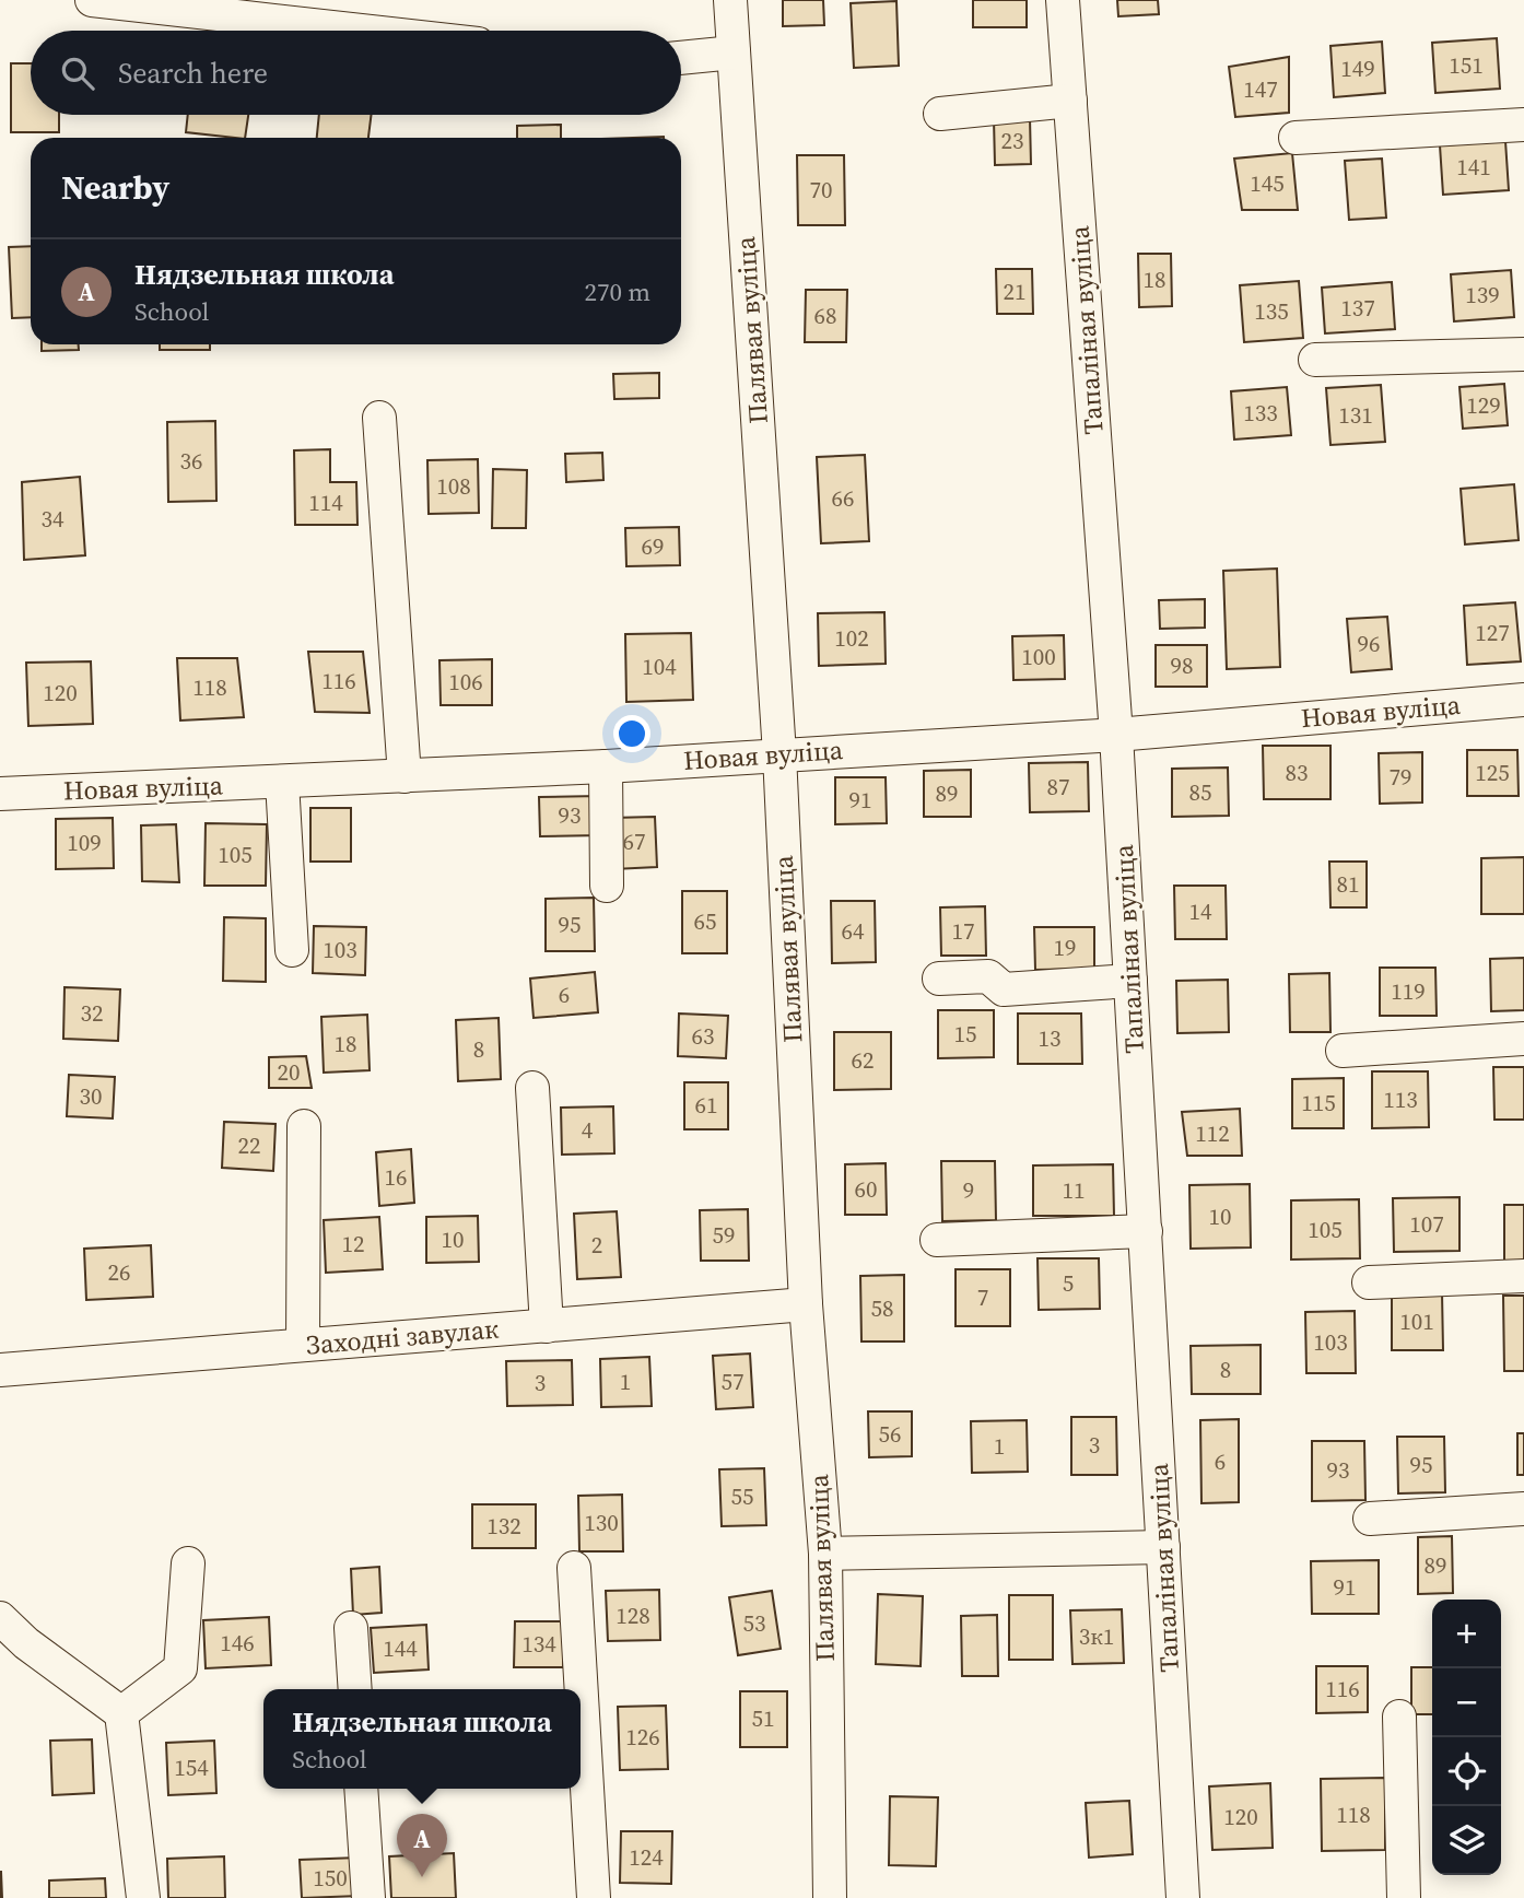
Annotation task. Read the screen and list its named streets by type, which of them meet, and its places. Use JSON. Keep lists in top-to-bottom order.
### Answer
{
  "streets": {
    "street": [
      "Палявая вуліца",
      "Тапаліная вуліца",
      "Новая вуліца",
      "Заходні завулак"
    ]
  },
  "crossings": [
    ["Палявая вуліца", "Новая вуліца"],
    ["Палявая вуліца", "Заходні завулак"],
    ["Тапаліная вуліца", "Новая вуліца"]
  ],
  "house_numbers": [
    "151",
    "149",
    "147",
    "23",
    "141",
    "145",
    "70",
    "18",
    "21",
    "139",
    "137",
    "135",
    "68",
    "129",
    "133",
    "131",
    "36",
    "108",
    "66",
    "114",
    "34",
    "69",
    "127",
    "102",
    "96",
    "100",
    "98",
    "104",
    "116",
    "106",
    "118",
    "120",
    "83",
    "125",
    "79",
    "87",
    "85",
    "89",
    "91",
    "93",
    "67",
    "109",
    "105",
    "81",
    "14",
    "65",
    "95",
    "64",
    "17",
    "19",
    "103",
    "119",
    "6",
    "32",
    "15",
    "63",
    "13",
    "18",
    "8",
    "62",
    "20",
    "30",
    "113",
    "115",
    "61",
    "4",
    "112",
    "22",
    "16",
    "60",
    "9",
    "11",
    "10",
    "107",
    "105",
    "59",
    "10",
    "12",
    "2",
    "26",
    "5",
    "7",
    "58",
    "101",
    "103",
    "8",
    "1",
    "57",
    "3",
    "56",
    "3",
    "1",
    "6",
    "95",
    "93",
    "55",
    "130",
    "132",
    "89",
    "91",
    "128",
    "53",
    "3к1",
    "146",
    "134",
    "144",
    "116",
    "51",
    "126",
    "154",
    "118",
    "120",
    "124",
    "150"
  ],
  "page": {
    "search": "Search here",
    "heading": "Nearby",
    "list": [
      {
        "mark": "A",
        "name": "Нядзельная школа",
        "note": "School",
        "value": "270 m"
      }
    ],
    "map_buttons": ["+", "−"],
    "popup": ["Нядзельная школа", "School"],
    "pins": "A"
  }
}
